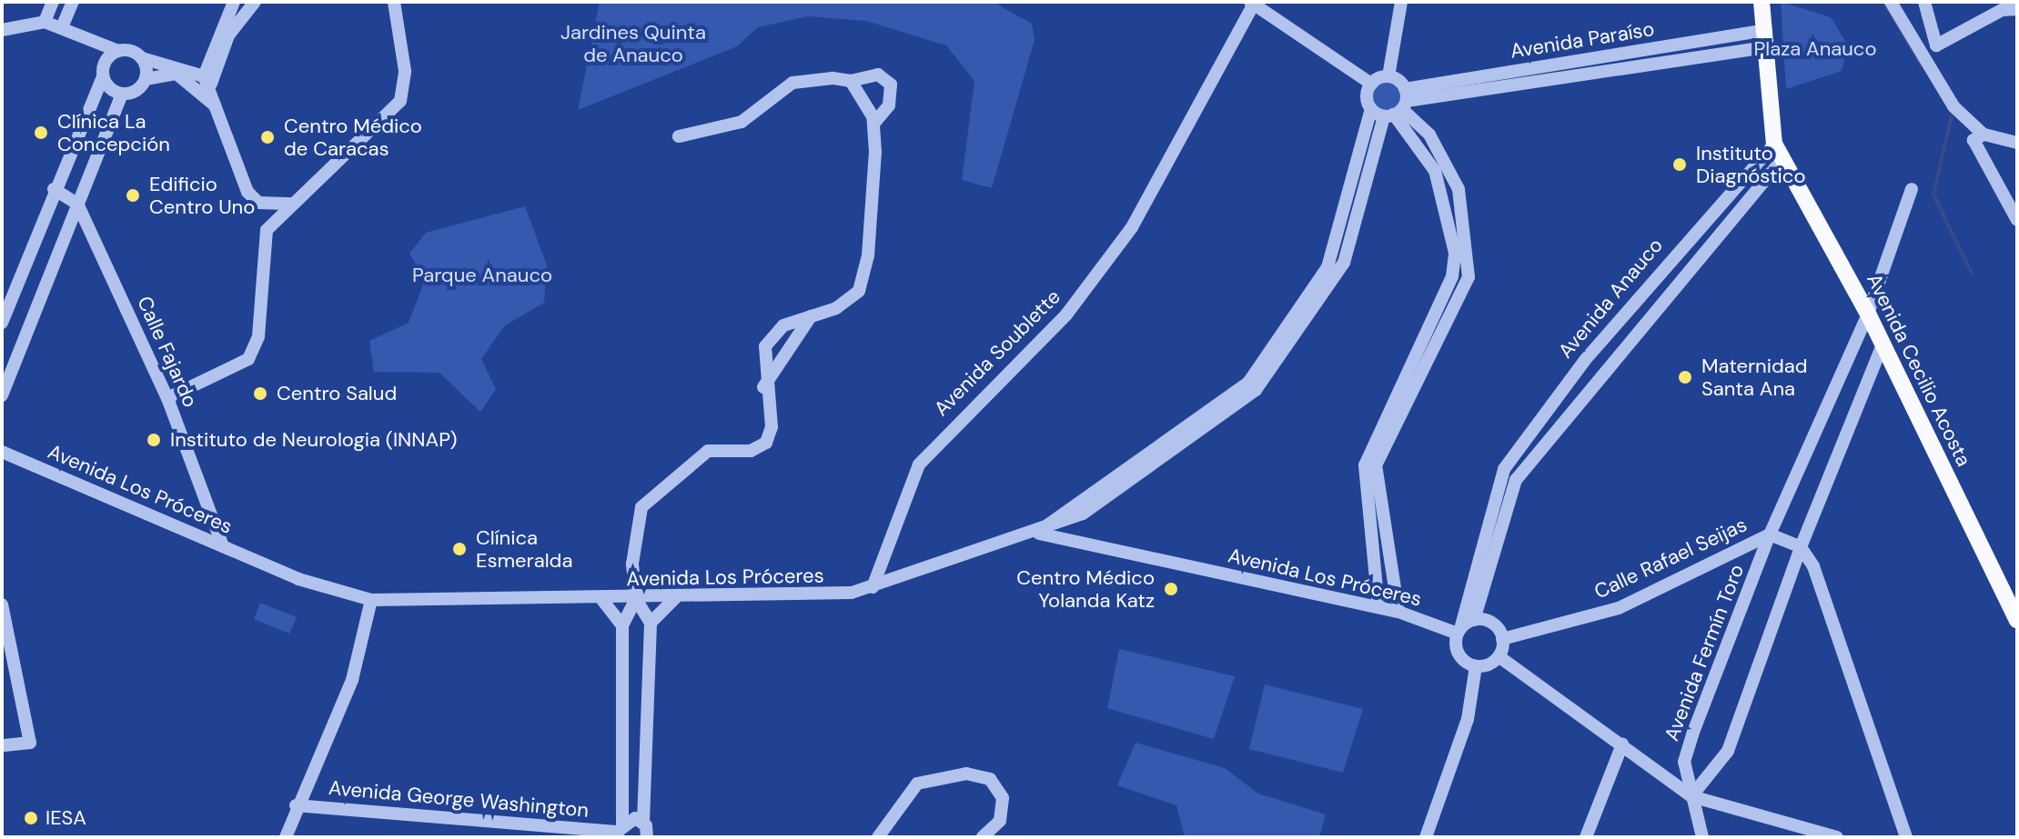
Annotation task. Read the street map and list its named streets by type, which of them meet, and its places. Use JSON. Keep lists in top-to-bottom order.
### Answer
{
  "streets": {
    "main road": ["Avenida Cecilio Acosta"],
    "street": [
      "Avenida Paraíso",
      "Avenida Anauco",
      "Calle Fajardo",
      "Avenida Soublette",
      "Avenida Los Próceres",
      "Calle Rafael Seijas",
      "Avenida Fermín Toro",
      "Avenida George Washington"
    ]
  },
  "crossings": [
    ["Avenida Anauco", "Avenida Cecilio Acosta"],
    ["Avenida Anauco", "Avenida Los Próceres"],
    ["Avenida Anauco", "Calle Rafael Seijas"],
    ["Calle Fajardo", "Avenida Los Próceres"],
    ["Avenida Soublette", "Avenida Los Próceres"],
    ["Avenida Cecilio Acosta", "Avenida Fermín Toro"],
    ["Avenida Los Próceres", "Calle Rafael Seijas"],
    ["Calle Rafael Seijas", "Avenida Fermín Toro"]
  ],
  "parks": ["Jardines Quinta de Anauco", "Plaza Anauco", "Parque Anauco"],
  "places": [
    "Clínica La Concepción",
    "Centro Médico de Caracas",
    "Instituto Diagnóstico",
    "Edificio Centro Uno",
    "Maternidad Santa Ana",
    "Centro Salud",
    "Instituto de Neurologia (INNAP)",
    "Clínica Esmeralda",
    "Centro Médico Yolanda Katz",
    "IESA"
  ]
}
